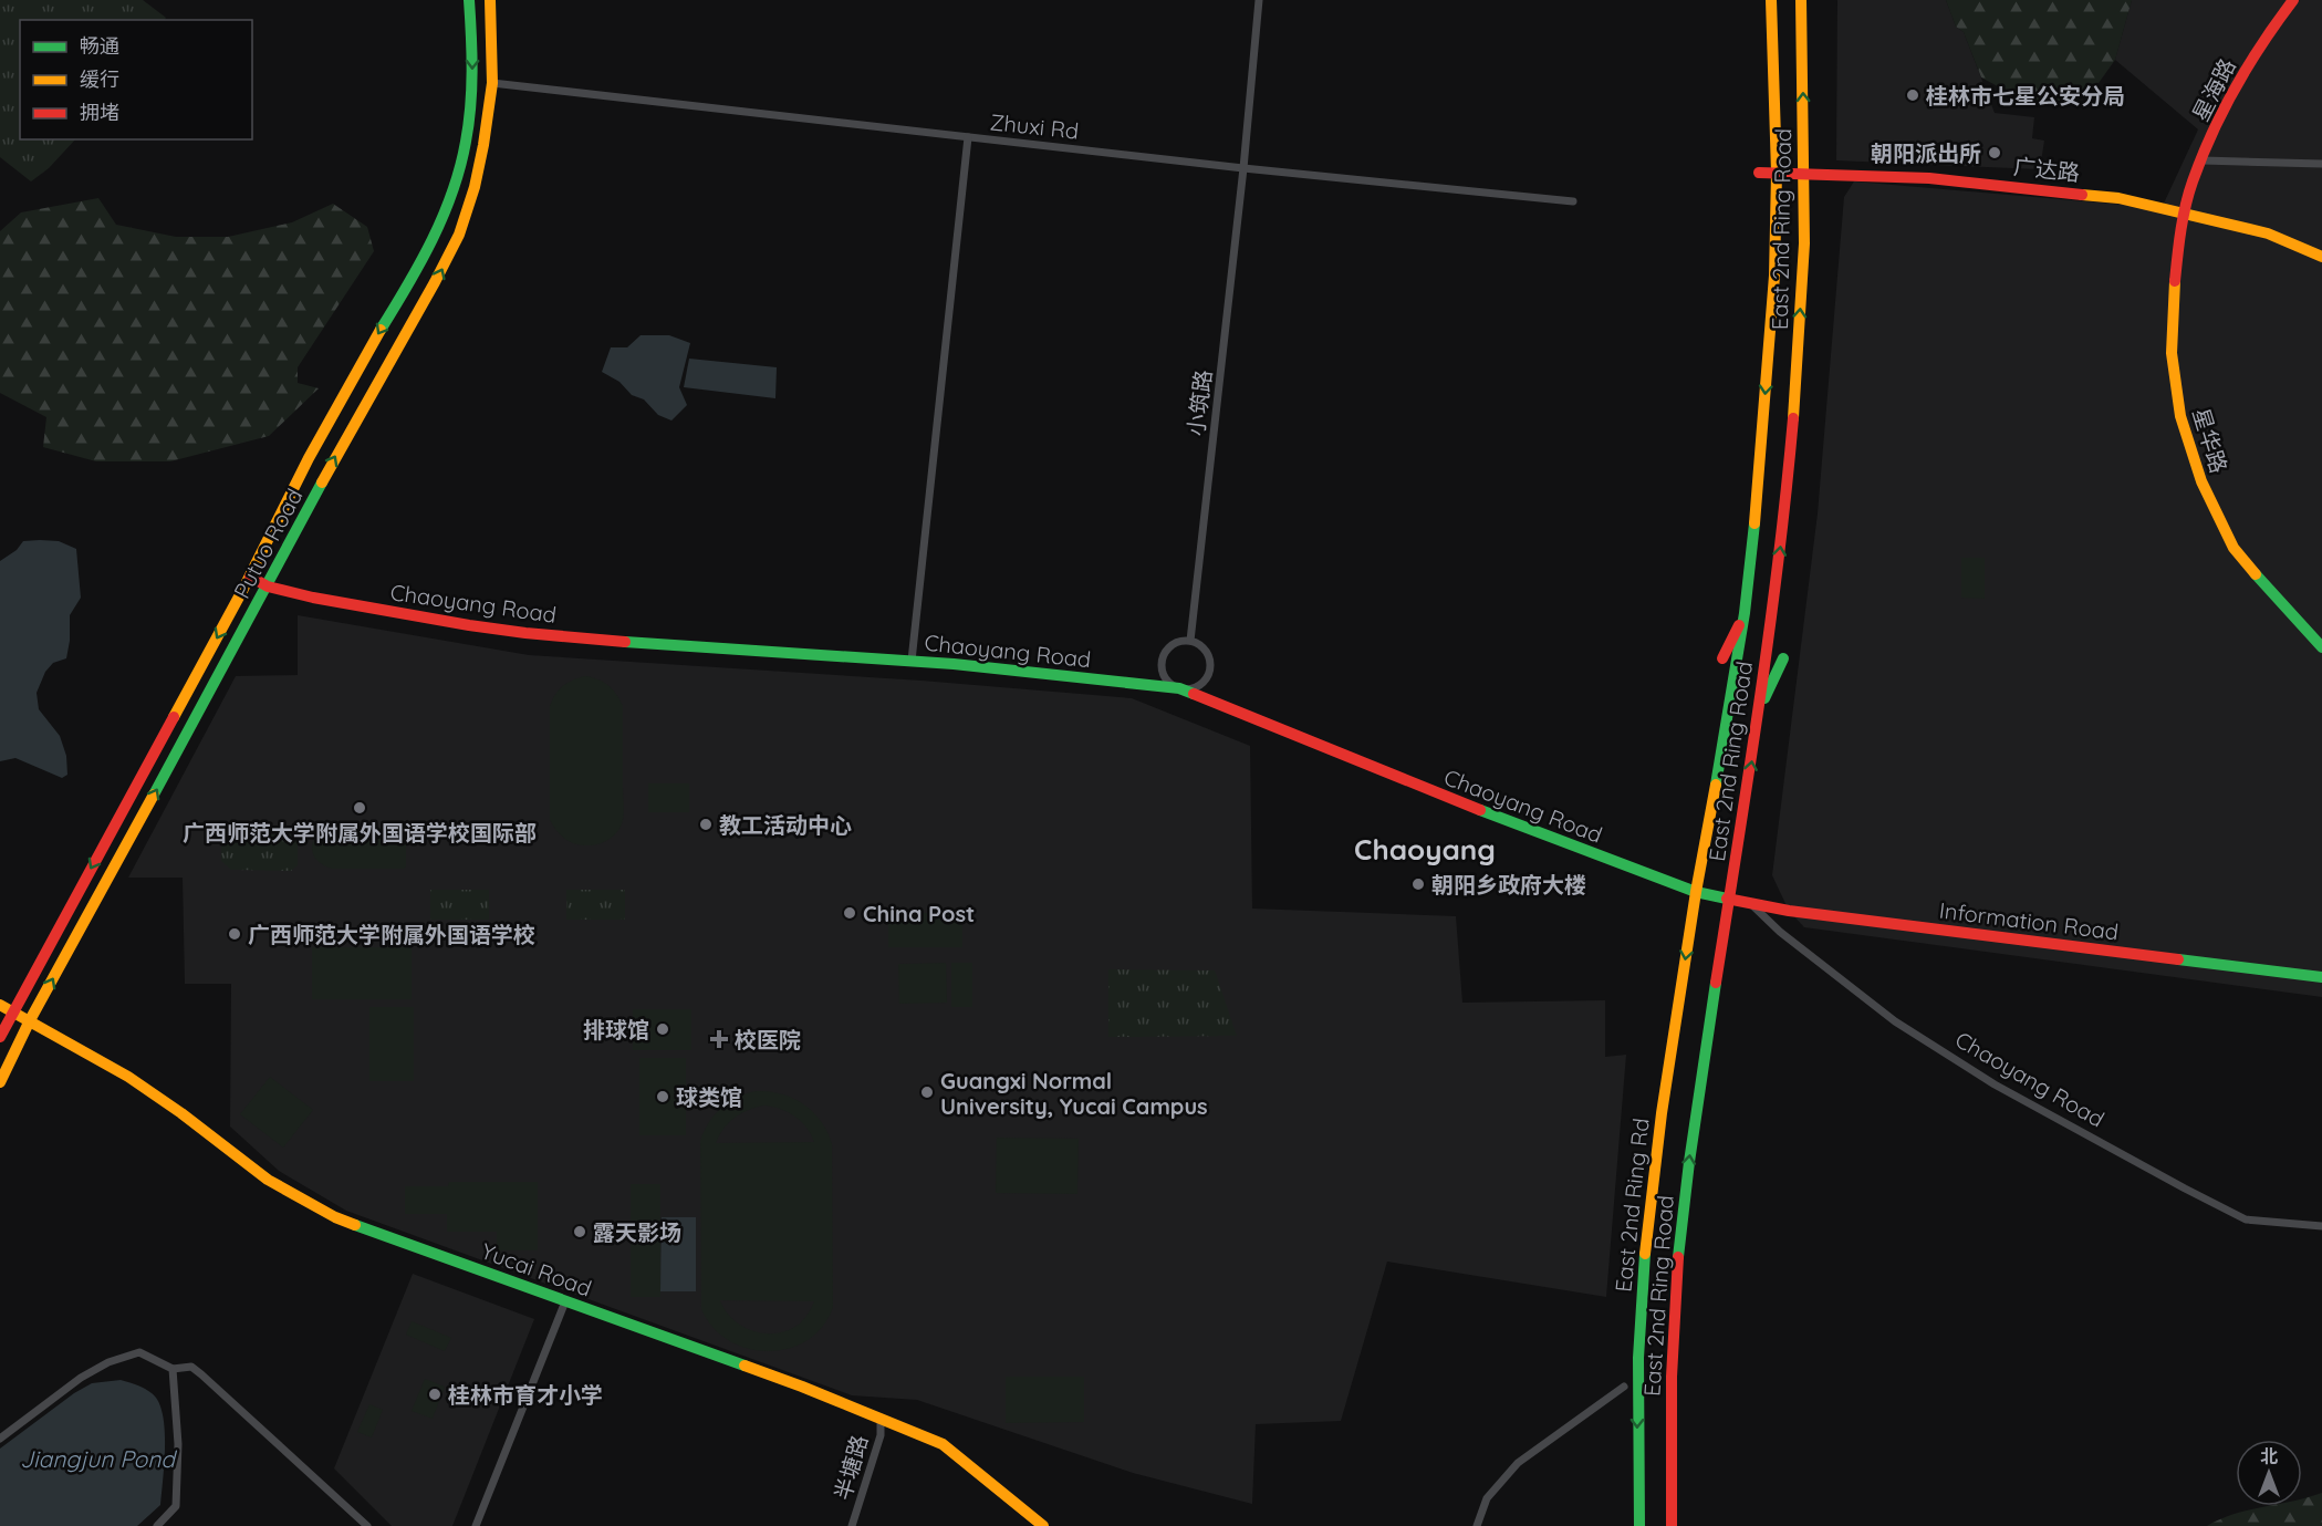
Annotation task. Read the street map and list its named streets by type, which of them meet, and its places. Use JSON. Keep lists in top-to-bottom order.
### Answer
{
  "streets": {
    "main road": [
      "星海路",
      "广达路",
      "East 2nd Ring Road",
      "星华路",
      "Putuo Road",
      "Chaoyang Road",
      "Information Road",
      "East 2nd Ring Rd",
      "Yucai Road"
    ],
    "street": ["Zhuxi Rd", "小筑路", "半塘路"]
  },
  "crossings": [
    ["星海路", "广达路"],
    ["星海路", "星华路"],
    ["Zhuxi Rd", "小筑路"],
    ["Zhuxi Rd", "Putuo Road"],
    ["广达路", "East 2nd Ring Road"],
    ["广达路", "星华路"],
    ["East 2nd Ring Road", "Chaoyang Road"],
    ["East 2nd Ring Road", "Information Road"],
    ["East 2nd Ring Road", "East 2nd Ring Rd"],
    ["小筑路", "Chaoyang Road"],
    ["Putuo Road", "Chaoyang Road"],
    ["Putuo Road", "Yucai Road"],
    ["Chaoyang Road", "Information Road"],
    ["Chaoyang Road", "East 2nd Ring Rd"],
    ["Yucai Road", "半塘路"]
  ],
  "one_way": ["East 2nd Ring Rd"],
  "districts": ["Chaoyang"],
  "water": ["Jiangjun Pond"],
  "places": {
    "other": [
      "桂林市七星公安分局",
      "朝阳派出所",
      "广西师范大学附属外国语学校国际部",
      "教工活动中心",
      "朝阳乡政府大楼",
      "China Post",
      "广西师范大学附属外国语学校",
      "排球馆",
      "Guangxi Normal University, Yucai Campus",
      "球类馆",
      "露天影场",
      "桂林市育才小学"
    ],
    "health": ["校医院"]
  },
  "legend": ["畅通", "缓行", "拥堵"],
  "north": "top"
}
